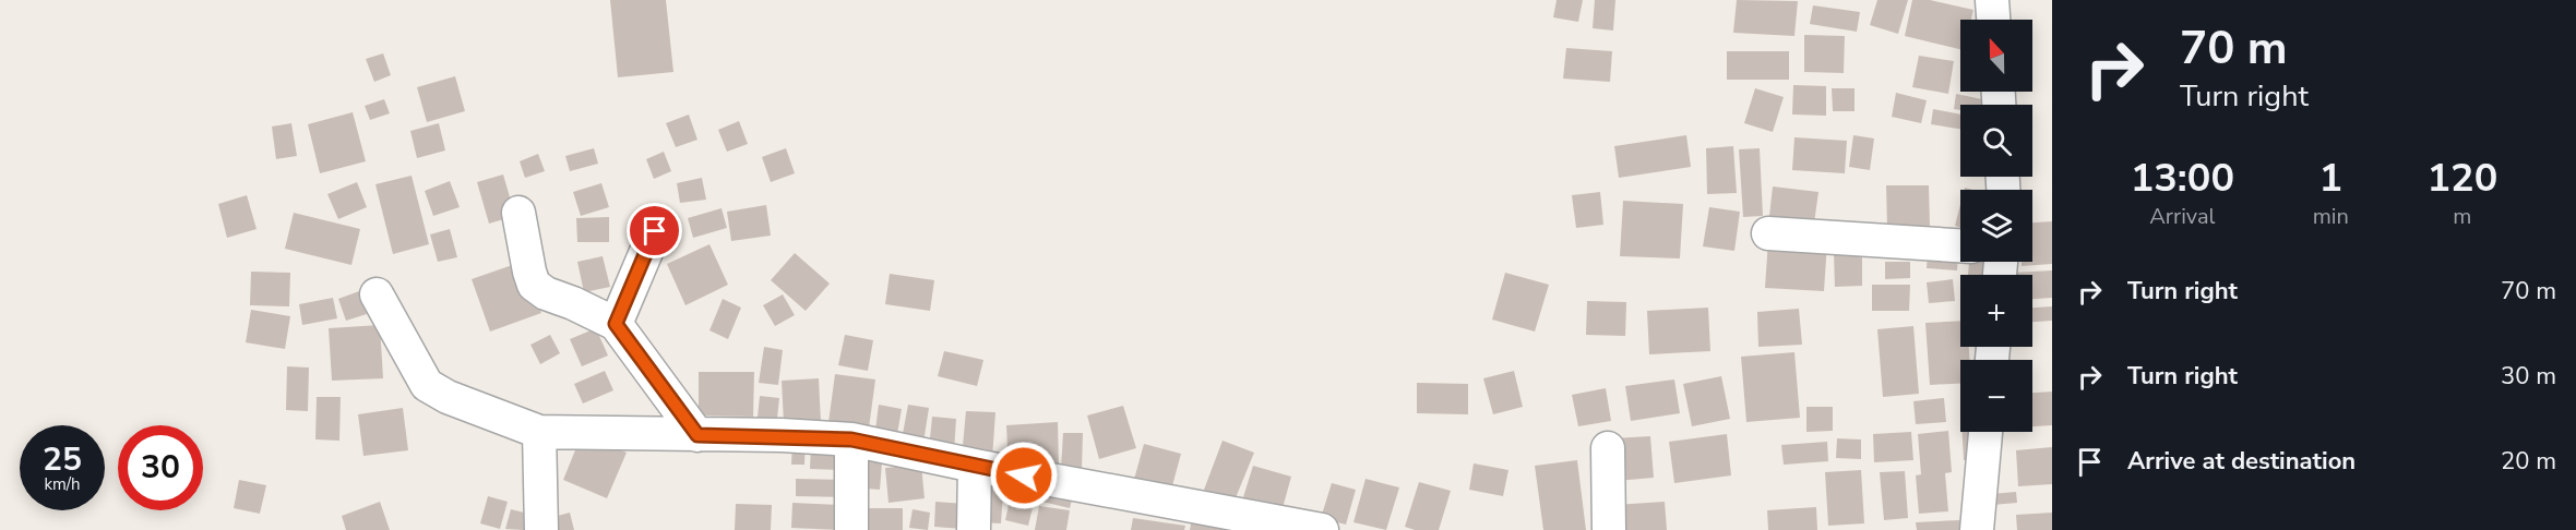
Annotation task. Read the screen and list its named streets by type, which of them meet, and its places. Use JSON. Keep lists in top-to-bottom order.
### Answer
{
  "north": "top",
  "page": {
    "turn": ["70 m", "Turn right"],
    "map_buttons": ["+", "−"],
    "eta": [
      "13:00",
      "Arrival",
      "1",
      "min",
      "120",
      "m"
    ],
    "list": [
      {
        "name": "Turn right",
        "value": "70 m"
      },
      {
        "name": "Turn right",
        "value": "30 m"
      },
      {
        "name": "Arrive at destination",
        "value": "20 m"
      }
    ],
    "speed": "25 km/h",
    "limit": "30"
  }
}
